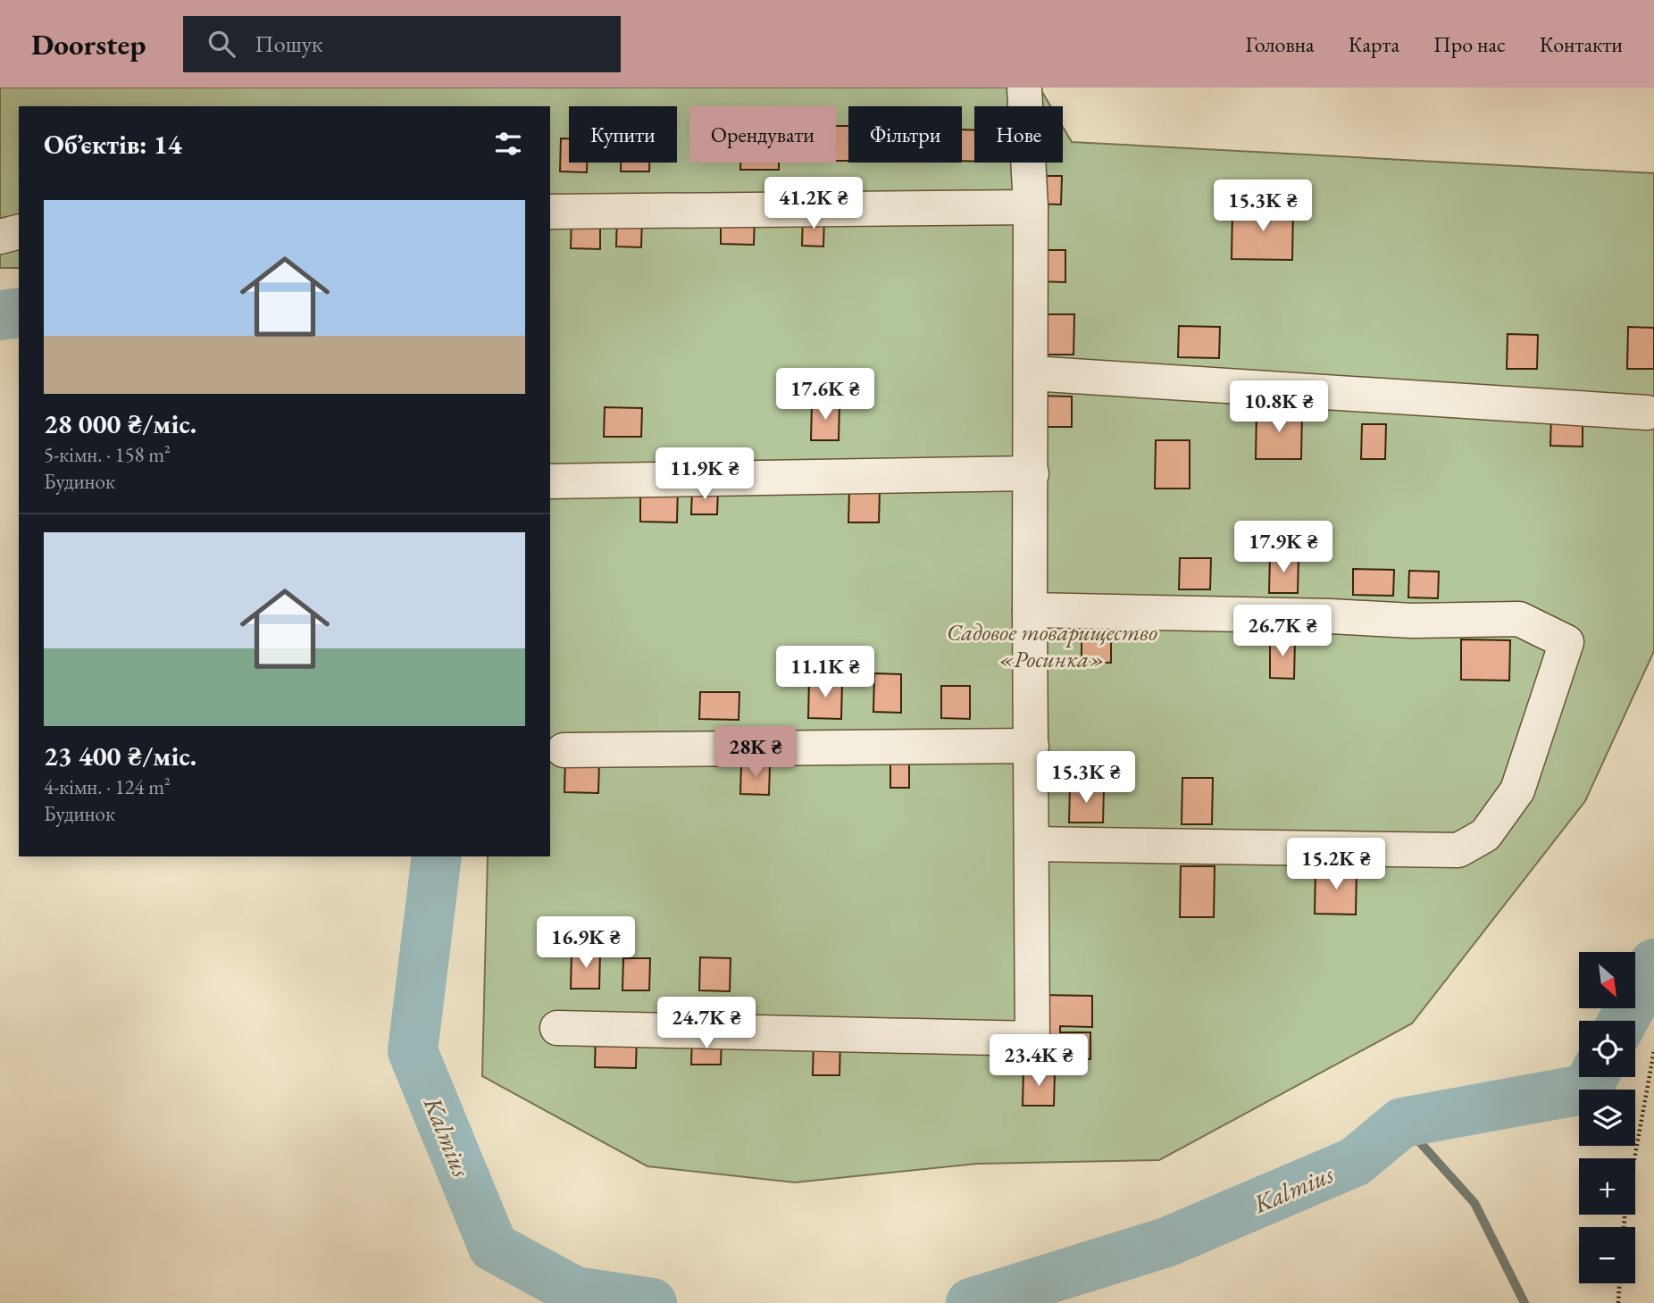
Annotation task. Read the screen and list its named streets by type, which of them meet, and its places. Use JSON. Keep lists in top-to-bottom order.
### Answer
{
  "water": ["Kalmius"],
  "parks": ["Садовое товарищество «Росинка»"],
  "north": "bottom right",
  "page": {
    "header": "Doorstep",
    "search": "Пошук",
    "nav": [
      "Головна",
      "Карта",
      "Про нас",
      "Контакти"
    ],
    "chip": [
      "Купити",
      "Орендувати",
      "Фільтри",
      "Нове"
    ],
    "heading": "Об’єктів: 14",
    "price": [
      "41.2K ₴",
      "15.3K ₴",
      "17.6K ₴",
      "10.8K ₴",
      "11.9K ₴",
      "17.9K ₴",
      "26.7K ₴",
      "11.1K ₴",
      "28K ₴",
      "15.3K ₴",
      "15.2K ₴",
      "16.9K ₴",
      "24.7K ₴",
      "23.4K ₴"
    ],
    "list": [
      {
        "name": "28 000 ₴/міс.",
        "note": "5-кімн. · 158 m² · Будинок"
      },
      {
        "name": "23 400 ₴/міс.",
        "note": "4-кімн. · 124 m² · Будинок"
      }
    ],
    "map_buttons": ["+", "−"]
  }
}
